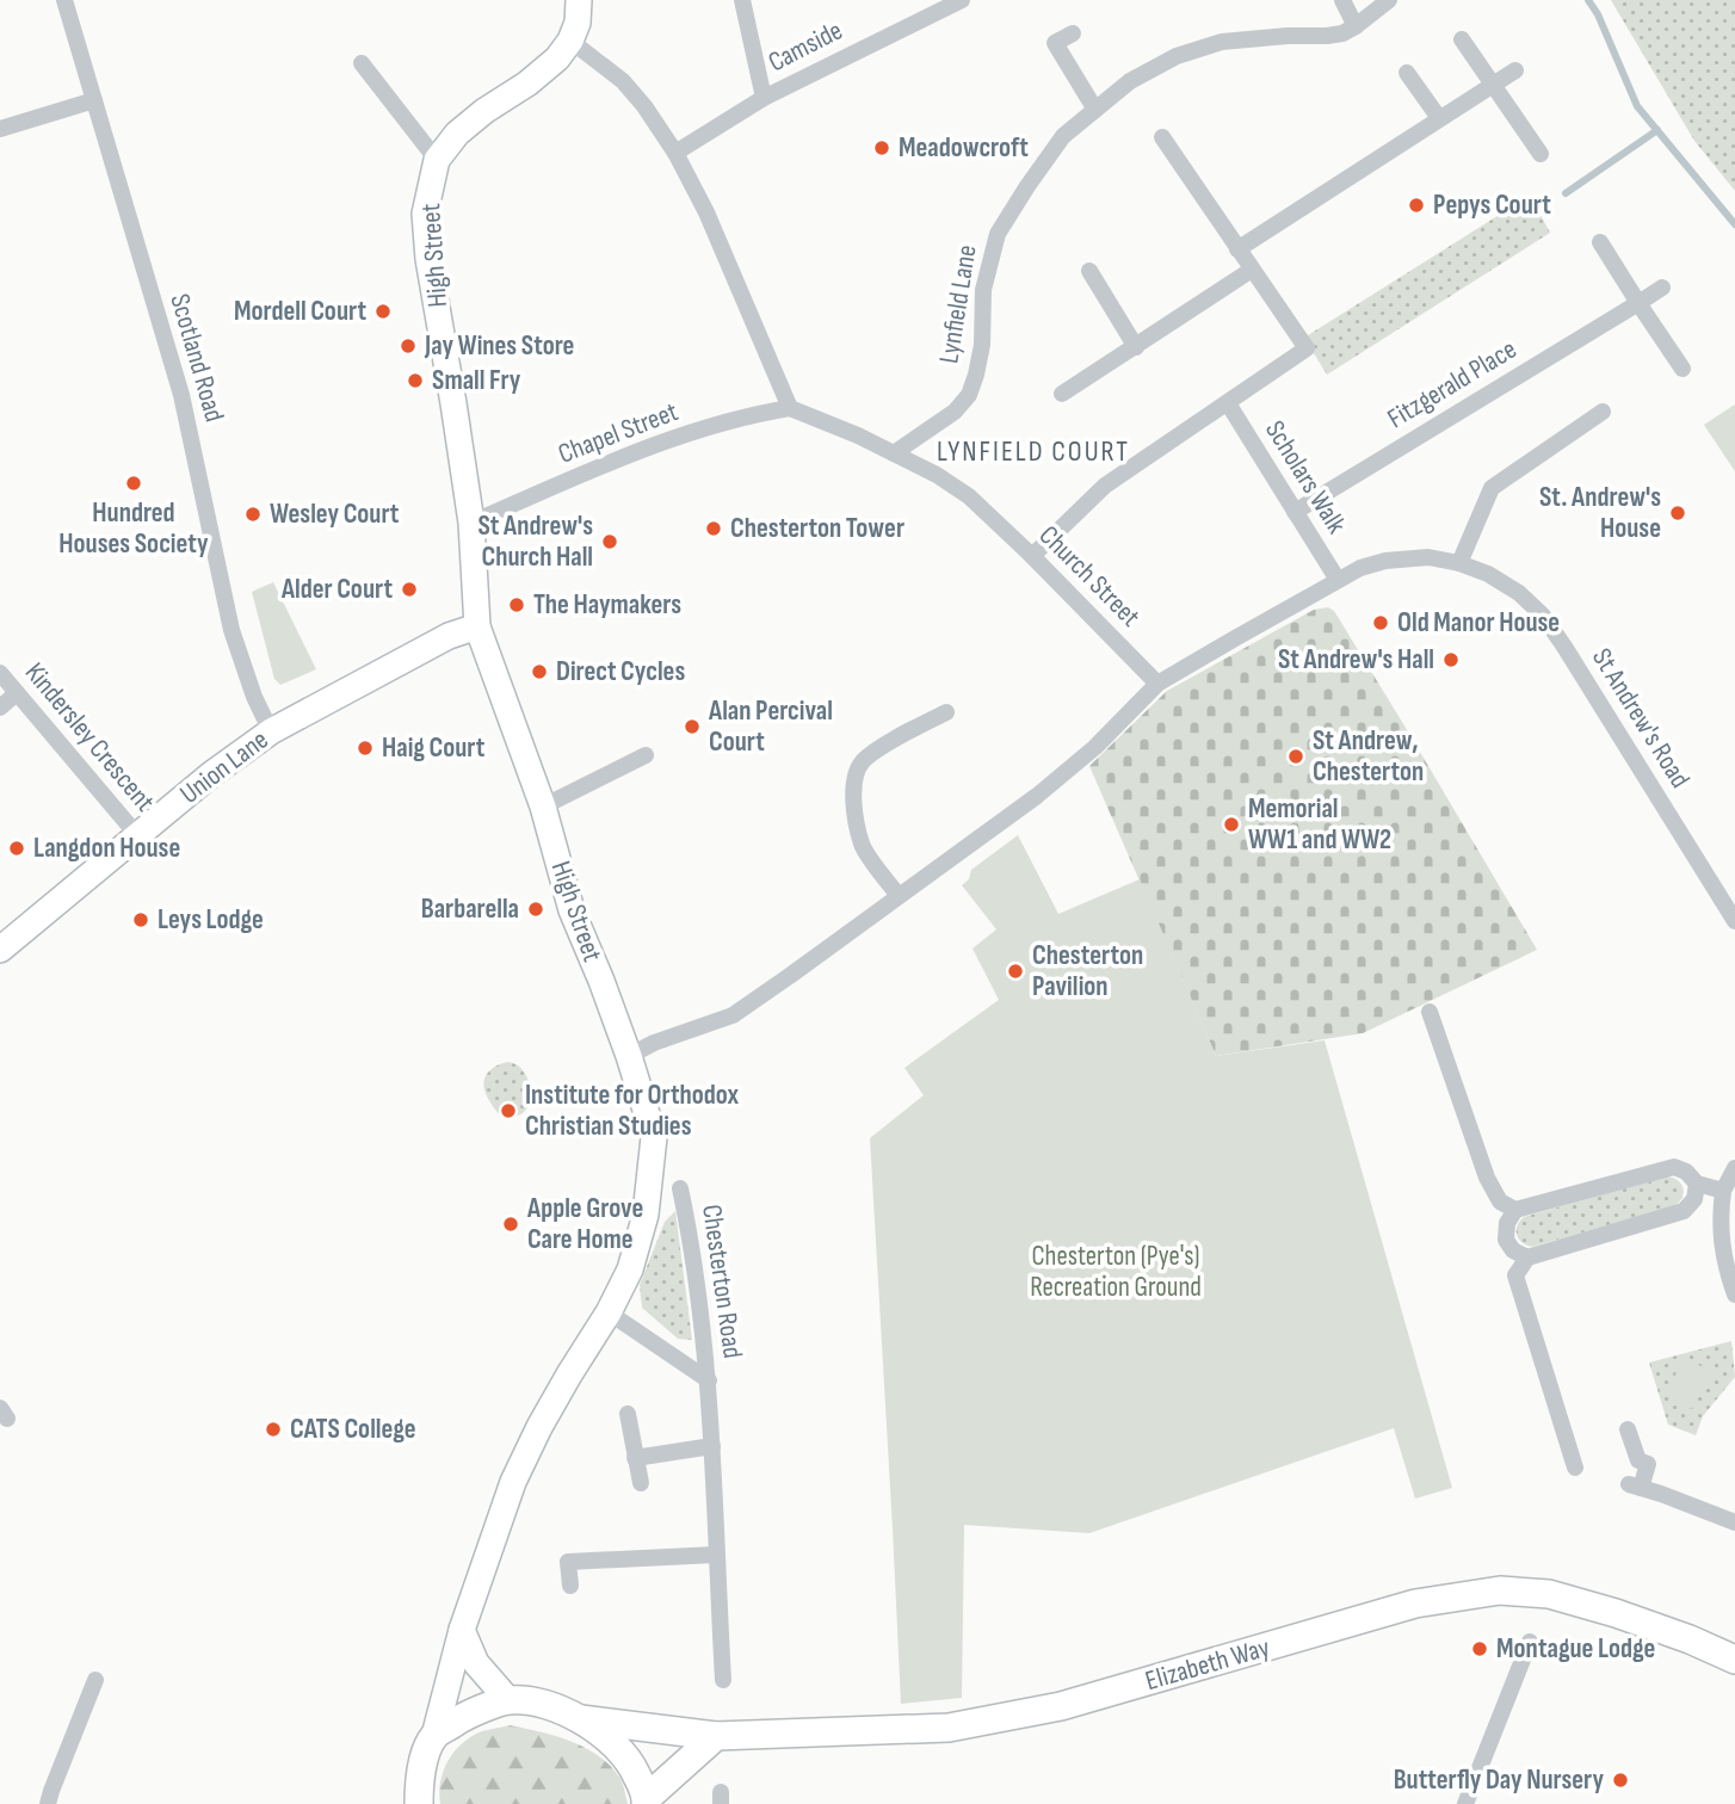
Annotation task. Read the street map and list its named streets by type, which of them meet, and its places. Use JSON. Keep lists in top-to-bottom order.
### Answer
{
  "streets": {
    "main road": ["Elizabeth Way"],
    "street": [
      "Camside",
      "High Street",
      "Lynfield Lane",
      "Scotland Road",
      "Fitzgerald Place",
      "Chapel Street",
      "Scholars Walk",
      "Church Street",
      "St Andrew's Road",
      "Kindersley Crescent",
      "Union Lane",
      "Chesterton Road"
    ]
  },
  "crossings": [
    ["High Street", "Chapel Street"],
    ["High Street", "Union Lane"],
    ["High Street", "Chesterton Road"],
    ["Lynfield Lane", "Church Street"],
    ["Scotland Road", "Union Lane"],
    ["Fitzgerald Place", "Scholars Walk"],
    ["Chapel Street", "Church Street"],
    ["Scholars Walk", "St Andrew's Road"],
    ["Church Street", "St Andrew's Road"],
    ["Kindersley Crescent", "Union Lane"]
  ],
  "districts": ["LYNFIELD COURT"],
  "parks": ["Chesterton (Pye's) Recreation Ground"],
  "places": [
    "Meadowcroft",
    "Pepys Court",
    "Mordell Court",
    "Jay Wines Store",
    "Small Fry",
    "Hundred Houses Society",
    "St. Andrew's House",
    "Wesley Court",
    "Chesterton Tower",
    "St Andrew's Church Hall",
    "Alder Court",
    "The Haymakers",
    "Old Manor House",
    "St Andrew's Hall",
    "Direct Cycles",
    "Alan Percival Court",
    "Haig Court",
    "St Andrew, Chesterton",
    "Memorial WW1 and WW2",
    "Langdon House",
    "Barbarella",
    "Leys Lodge",
    "Chesterton Pavilion",
    "Institute for Orthodox Christian Studies",
    "Apple Grove Care Home",
    "CATS College",
    "Montague Lodge",
    "Butterfly Day Nursery"
  ]
}
